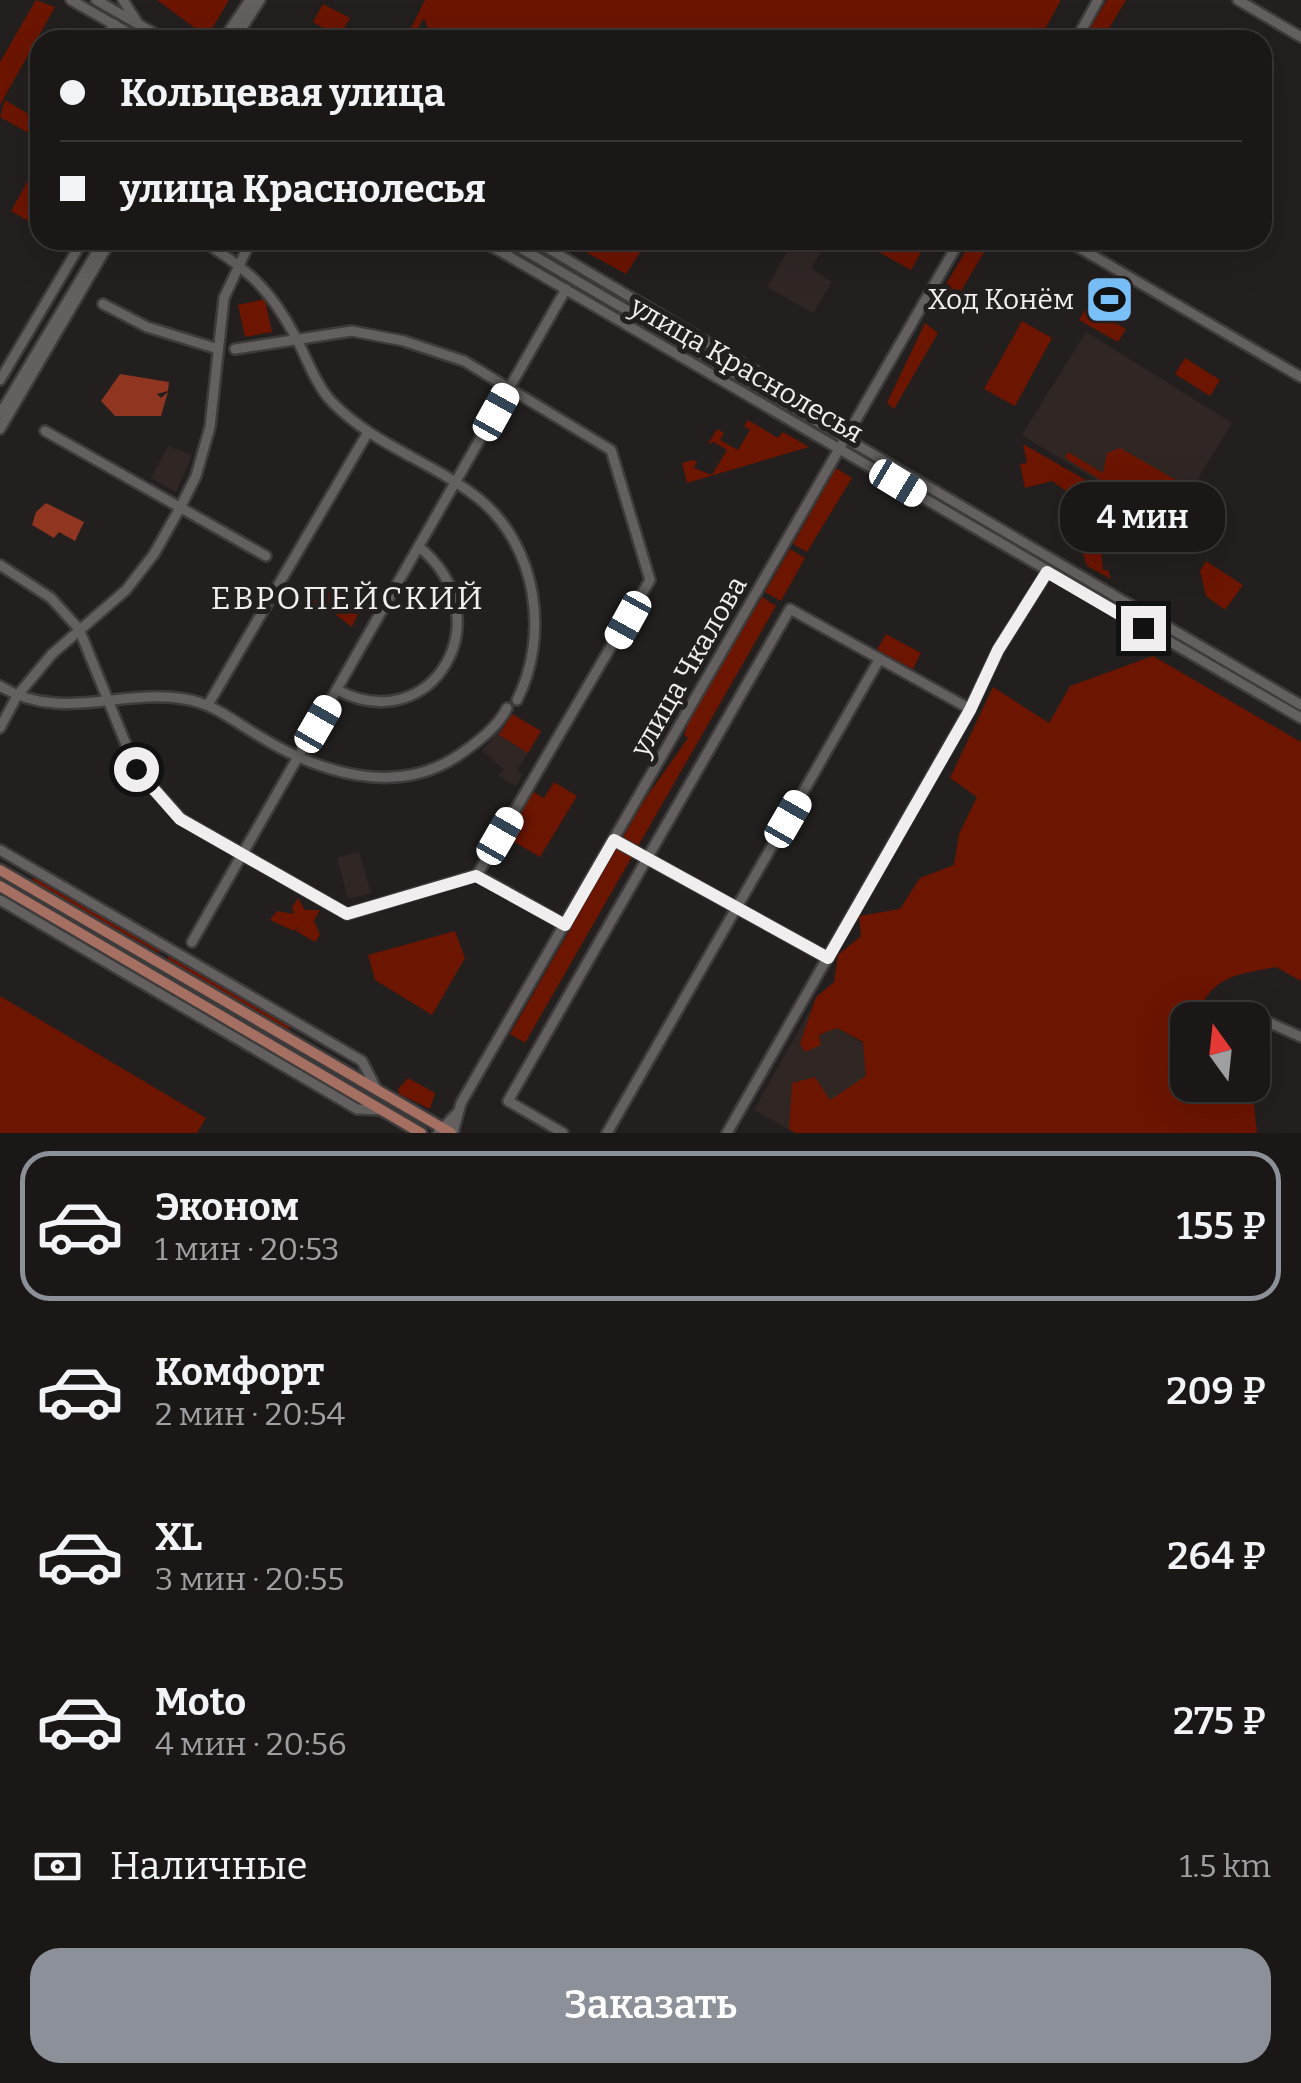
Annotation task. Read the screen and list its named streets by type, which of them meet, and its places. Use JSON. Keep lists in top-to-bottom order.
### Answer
{
  "streets": {
    "street": ["улица Краснолесья", "улица Чкалова"]
  },
  "crossings": [
    ["улица Краснолесья", "улица Чкалова"]
  ],
  "districts": ["ЕВРОПЕЙСКИЙ"],
  "places": {
    "sports": ["Ход Конём"]
  },
  "north": "top",
  "page": {
    "banner": ["Кольцевая улица", "улица Краснолесья"],
    "bubble": "4 мин",
    "list": [
      {
        "name": "Эконом",
        "note": "1 мин · 20:53",
        "value": "155 ₽"
      },
      {
        "name": "Комфорт",
        "note": "2 мин · 20:54",
        "value": "209 ₽"
      },
      {
        "name": "XL",
        "note": "3 мин · 20:55",
        "value": "264 ₽"
      },
      {
        "name": "Moto",
        "note": "4 мин · 20:56",
        "value": "275 ₽"
      }
    ],
    "pay": ["Наличные", "1.5 km"],
    "buttons": "Заказать"
  }
}
